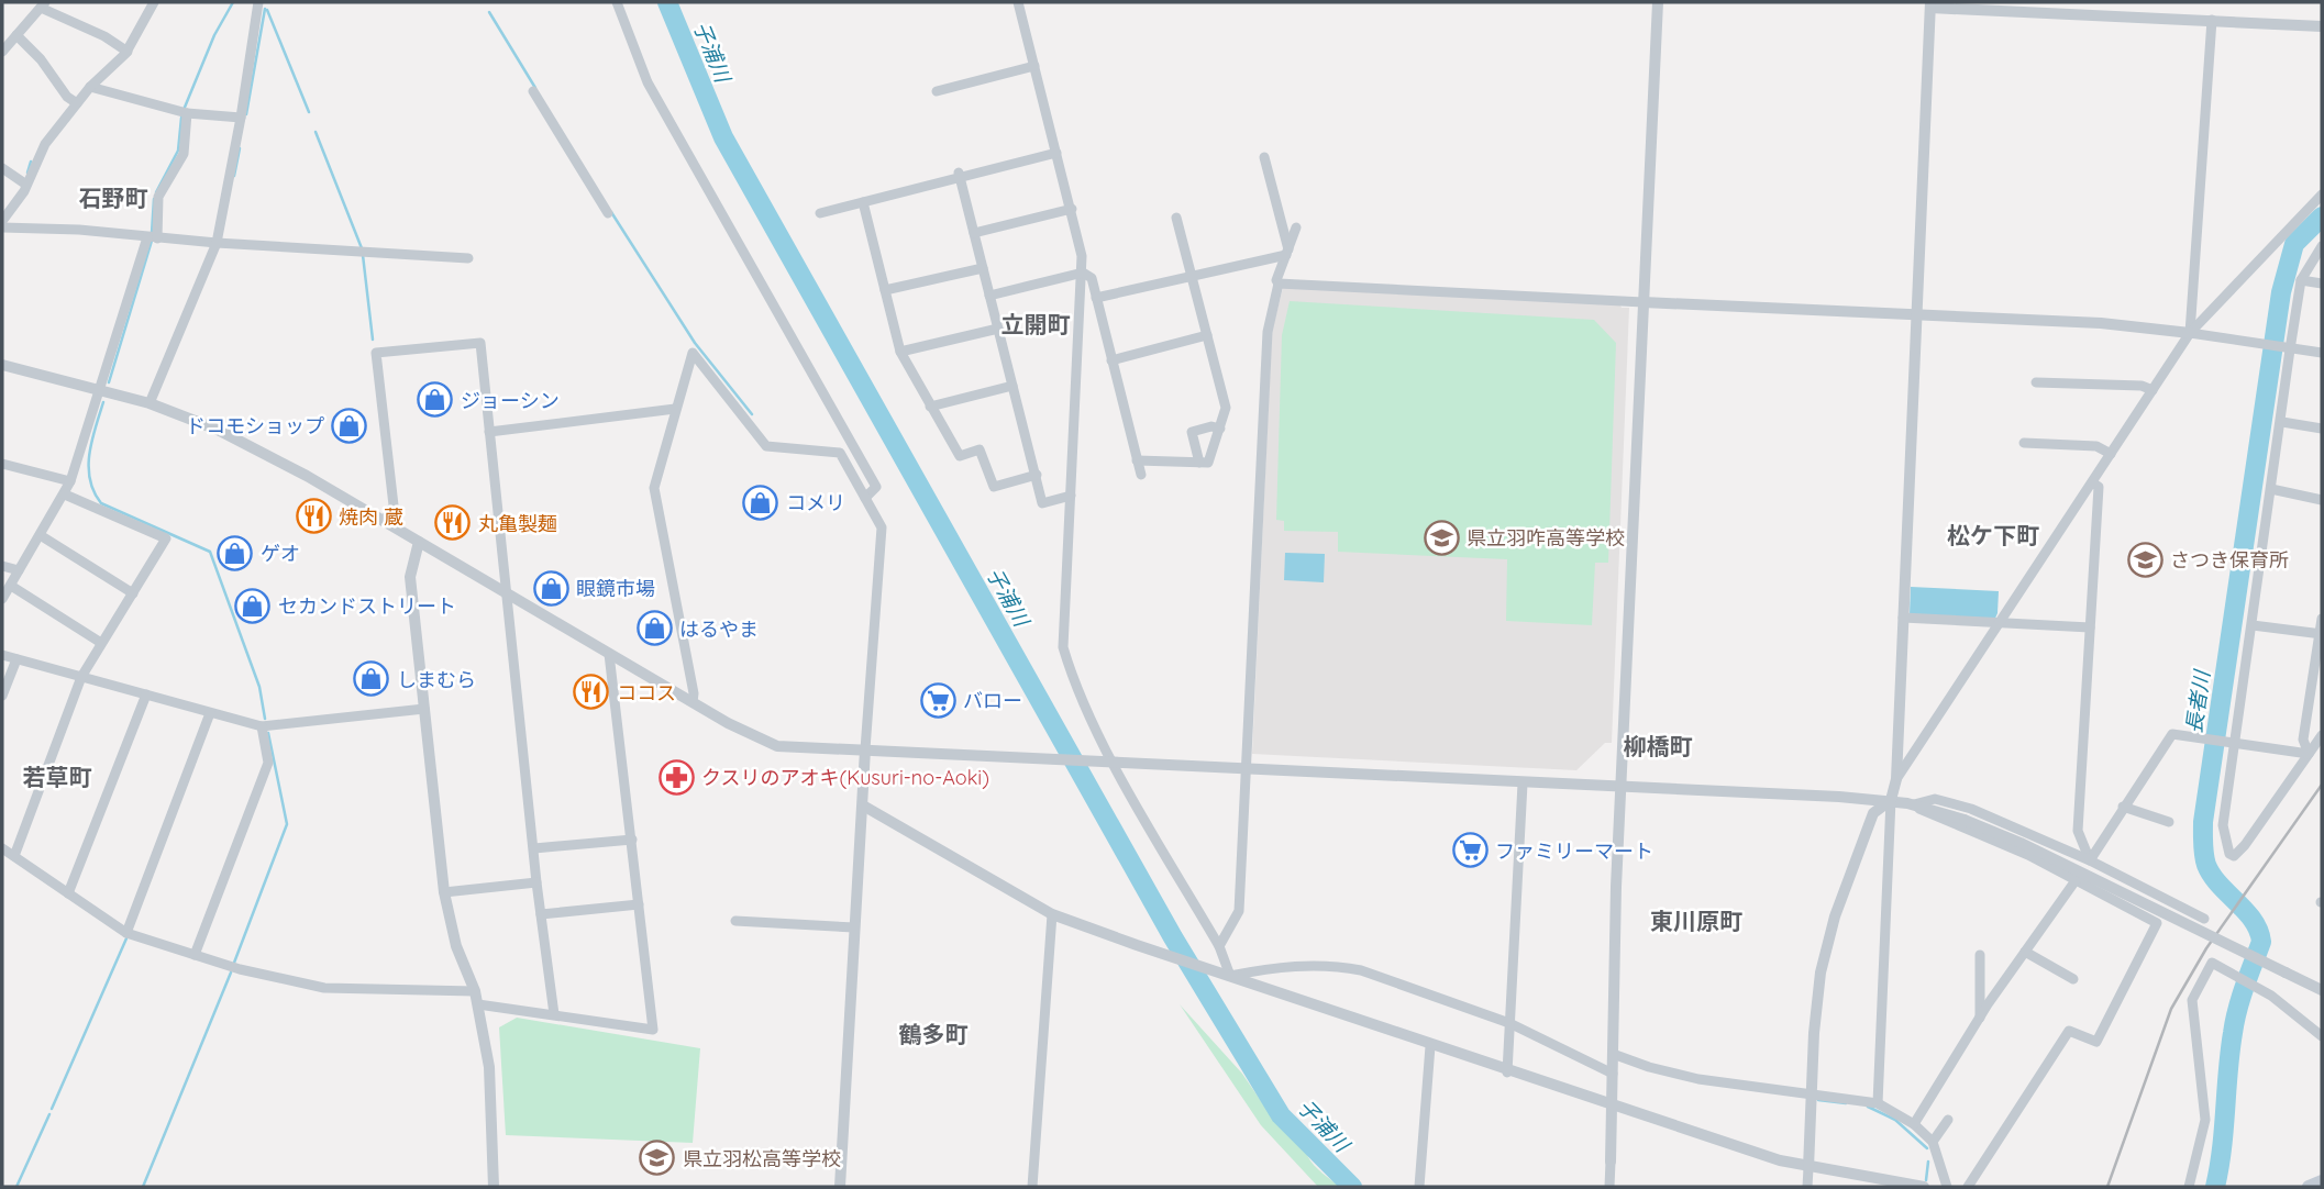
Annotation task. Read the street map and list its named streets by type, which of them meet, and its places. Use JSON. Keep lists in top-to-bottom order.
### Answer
{
  "districts": [
    "石野町",
    "立開町",
    "松ケ下町",
    "柳橋町",
    "若草町",
    "東川原町",
    "鶴多町"
  ],
  "water": ["子浦川", "長者川"],
  "places": {
    "shop": [
      "ジョーシン",
      "ドコモショップ",
      "コメリ",
      "ゲオ",
      "眼鏡市場",
      "セカンドストリート",
      "はるやま",
      "しまむら"
    ],
    "restaurant": ["焼肉 蔵", "丸亀製麺", "ココス"],
    "school or university": ["県立羽咋高等学校", "さつき保育所", "県立羽松高等学校"],
    "supermarket": ["バロー", "ファミリーマート"],
    "pharmacy": ["クスリのアオキ(Kusuri-no-Aoki)"]
  }
}
